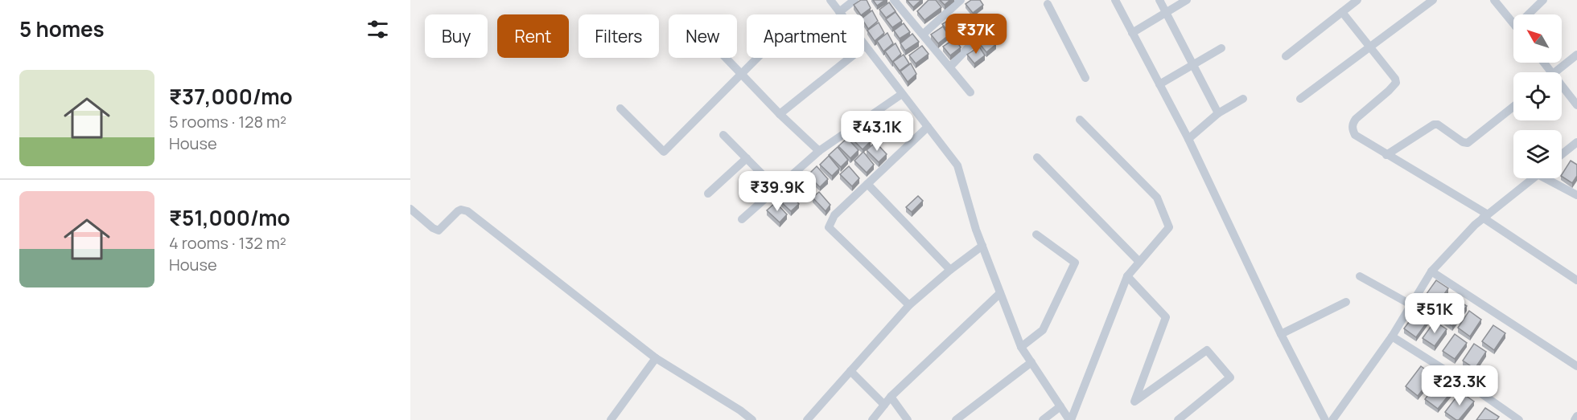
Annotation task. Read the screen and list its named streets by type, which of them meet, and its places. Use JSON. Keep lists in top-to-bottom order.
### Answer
{
  "north": "top left",
  "page": {
    "heading": "5 homes",
    "price": [
      "₹37K",
      "₹43.1K",
      "₹39.9K",
      "₹51K",
      "₹23.3K"
    ],
    "chip": [
      "Buy",
      "Rent",
      "Filters",
      "New",
      "Apartment"
    ],
    "list": [
      {
        "name": "₹37,000/mo",
        "note": "5 rooms · 128 m² · House"
      },
      {
        "name": "₹51,000/mo",
        "note": "4 rooms · 132 m² · House"
      }
    ]
  }
}
